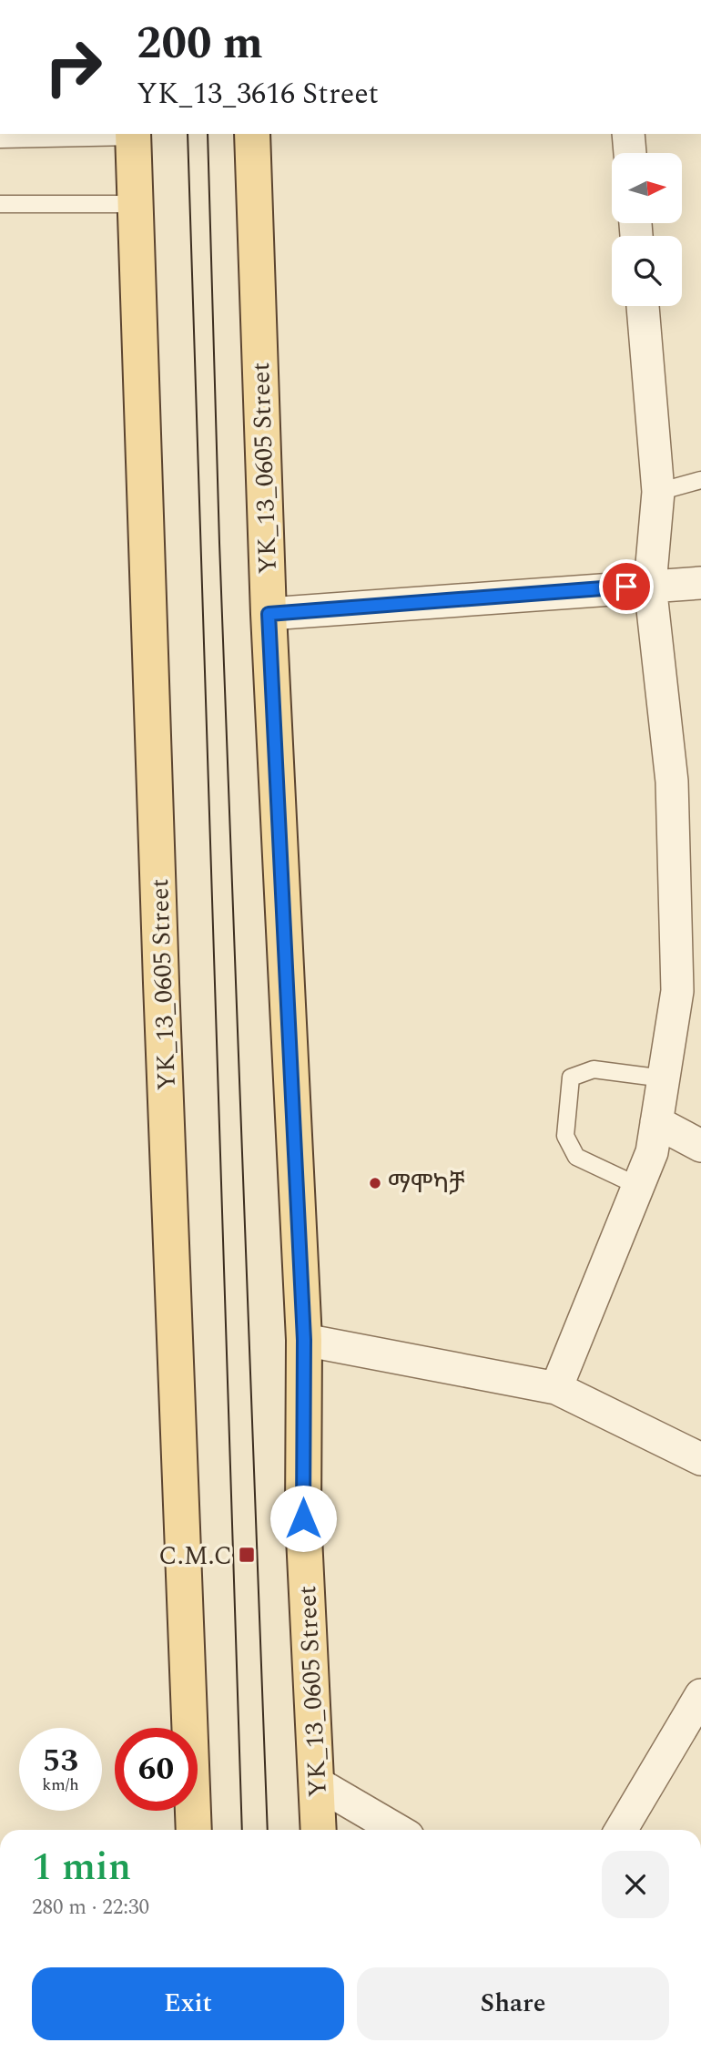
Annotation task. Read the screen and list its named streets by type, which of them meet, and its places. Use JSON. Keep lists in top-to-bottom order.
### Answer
{
  "streets": {
    "main road": ["YK_13_0605 Street"]
  },
  "places": {
    "other": ["ማሞካቻ"],
    "transit": ["C.M.C"]
  },
  "north": "right",
  "page": {
    "turn": ["200 m", "YK_13_3616 Street"],
    "speed": "53 km/h",
    "limit": "60",
    "heading": ["1 min", "280 m · 22:30"],
    "buttons": ["Exit", "Share"]
  }
}
